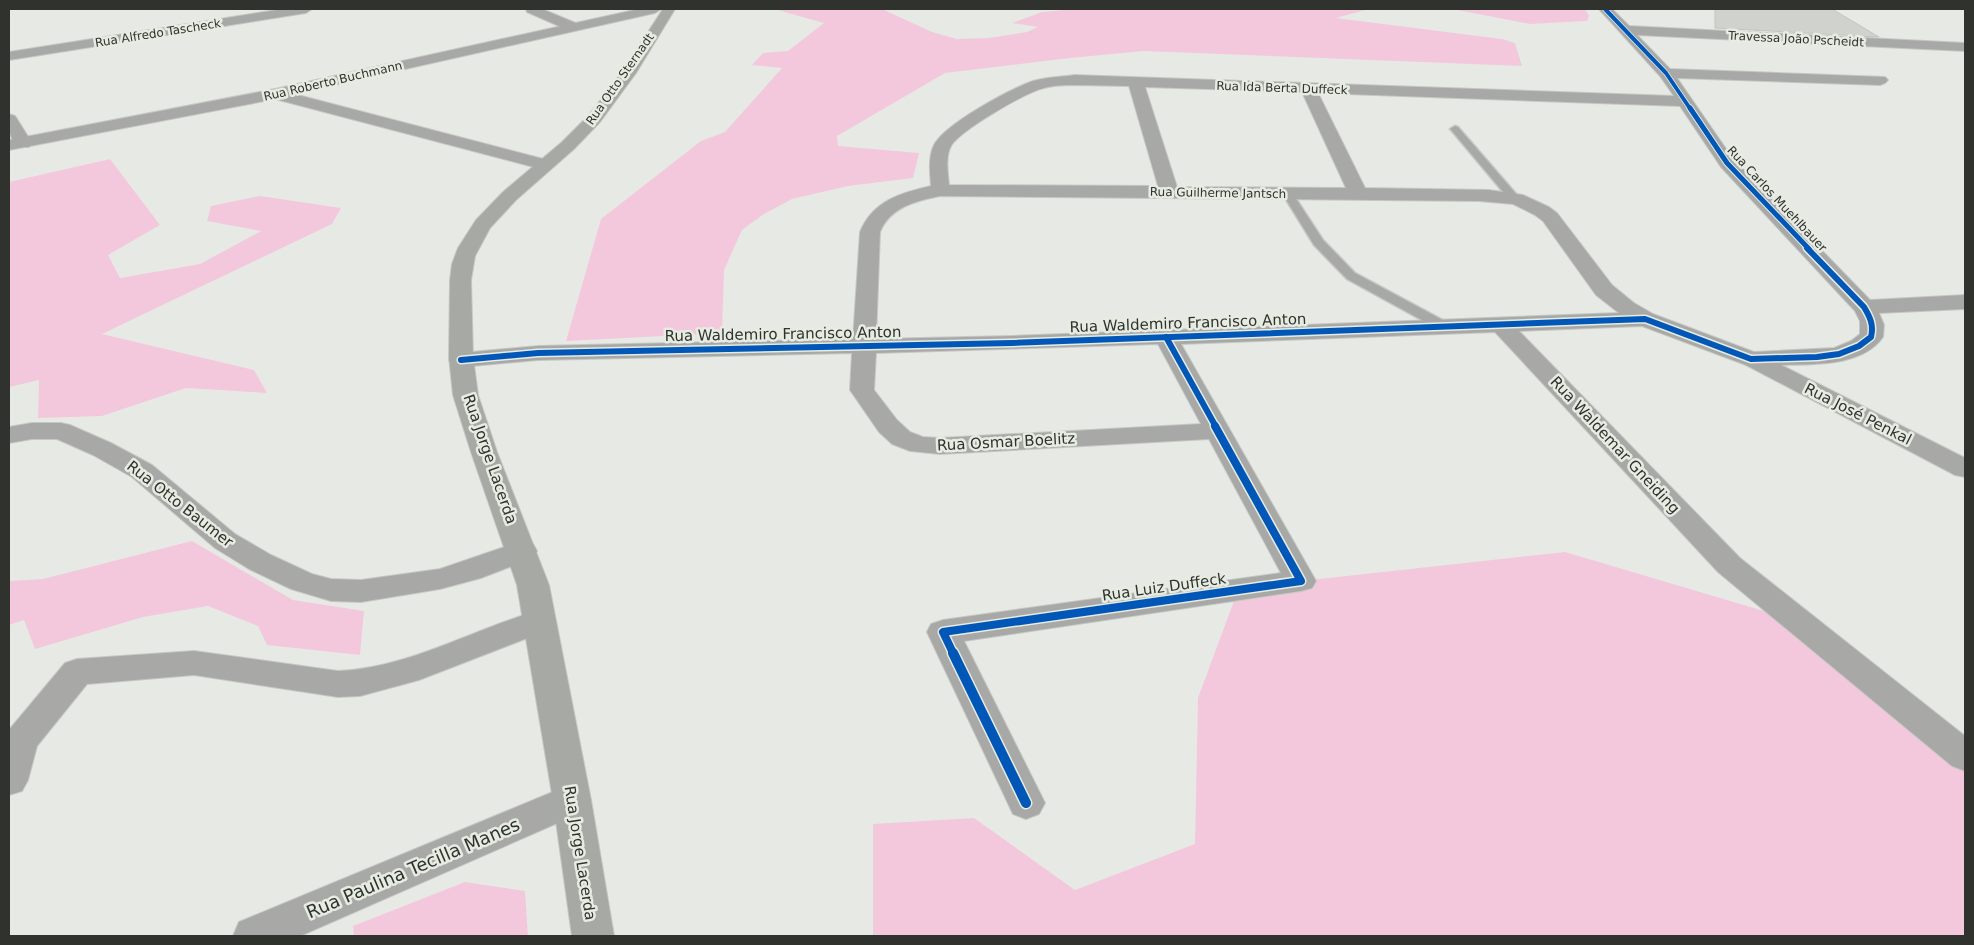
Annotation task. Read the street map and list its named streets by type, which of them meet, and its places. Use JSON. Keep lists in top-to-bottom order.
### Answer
{
  "streets": {
    "main road": ["Rua Otto Sternadt", "Rua Jorge Lacerda"],
    "street": [
      "Rua Alfredo Tascheck",
      "Travessa João Pscheidt",
      "Rua Roberto Buchmann",
      "Rua Ida Berta Duffeck",
      "Rua Guilherme Jantsch",
      "Rua Carlos Muehlbauer",
      "Rua Waldemiro Francisco Anton",
      "Rua José Penkal",
      "Rua Osmar Boelitz",
      "Rua Waldemar Gneiding",
      "Rua Otto Baumer",
      "Rua Luiz Duffeck",
      "Rua Paulina Tecilla Manes"
    ]
  },
  "crossings": [
    ["Travessa João Pscheidt", "Rua Carlos Muehlbauer"],
    ["Rua Otto Sternadt", "Rua Jorge Lacerda"],
    ["Rua Ida Berta Duffeck", "Rua Guilherme Jantsch"],
    ["Rua Ida Berta Duffeck", "Rua Carlos Muehlbauer"],
    ["Rua Guilherme Jantsch", "Rua Waldemiro Francisco Anton"],
    ["Rua Guilherme Jantsch", "Rua Osmar Boelitz"],
    ["Rua Carlos Muehlbauer", "Rua Waldemiro Francisco Anton"],
    ["Rua Waldemiro Francisco Anton", "Rua José Penkal"],
    ["Rua Waldemiro Francisco Anton", "Rua Osmar Boelitz"],
    ["Rua Waldemiro Francisco Anton", "Rua Waldemar Gneiding"],
    ["Rua Waldemiro Francisco Anton", "Rua Jorge Lacerda"],
    ["Rua Waldemiro Francisco Anton", "Rua Luiz Duffeck"],
    ["Rua Osmar Boelitz", "Rua Luiz Duffeck"],
    ["Rua Jorge Lacerda", "Rua Otto Baumer"],
    ["Rua Jorge Lacerda", "Rua Paulina Tecilla Manes"]
  ]
}
